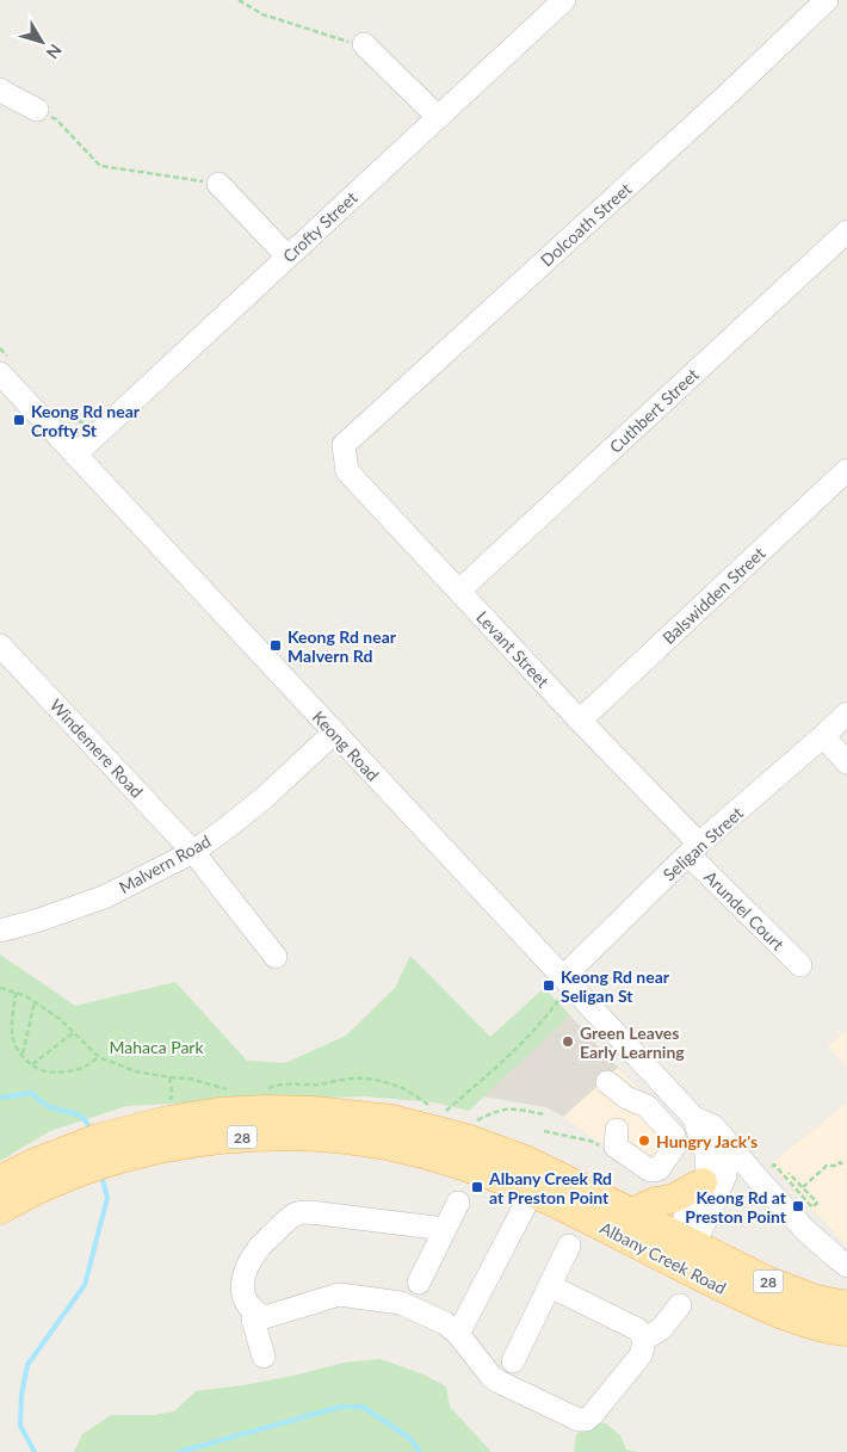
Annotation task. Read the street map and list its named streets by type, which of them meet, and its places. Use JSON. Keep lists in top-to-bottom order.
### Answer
{
  "streets": {
    "main road": ["28", "Albany Creek Road"],
    "street": [
      "Dolcoath Street",
      "Crofty Street",
      "Cuthbert Street",
      "Balswidden Street",
      "Levant Street",
      "Keong Road",
      "Windemere Road",
      "Seligan Street",
      "Malvern Road",
      "Arundel Court"
    ]
  },
  "crossings": [
    ["Dolcoath Street", "Levant Street"],
    ["Crofty Street", "Keong Road"],
    ["Cuthbert Street", "Levant Street"],
    ["Balswidden Street", "Levant Street"],
    ["Levant Street", "Seligan Street"],
    ["Levant Street", "Arundel Court"],
    ["Keong Road", "Seligan Street"],
    ["Keong Road", "Malvern Road"],
    ["Windemere Road", "Malvern Road"],
    ["Seligan Street", "Arundel Court"]
  ],
  "parks": ["Mahaca Park"],
  "places": {
    "transit": [
      "Keong Rd near Crofty St",
      "Keong Rd near Malvern Rd",
      "Keong Rd near Seligan St",
      "Albany Creek Rd at Preston Point",
      "Keong Rd at Preston Point"
    ],
    "other": ["Green Leaves Early Learning", "Hungry Jack's"]
  },
  "north": "bottom right"
}
